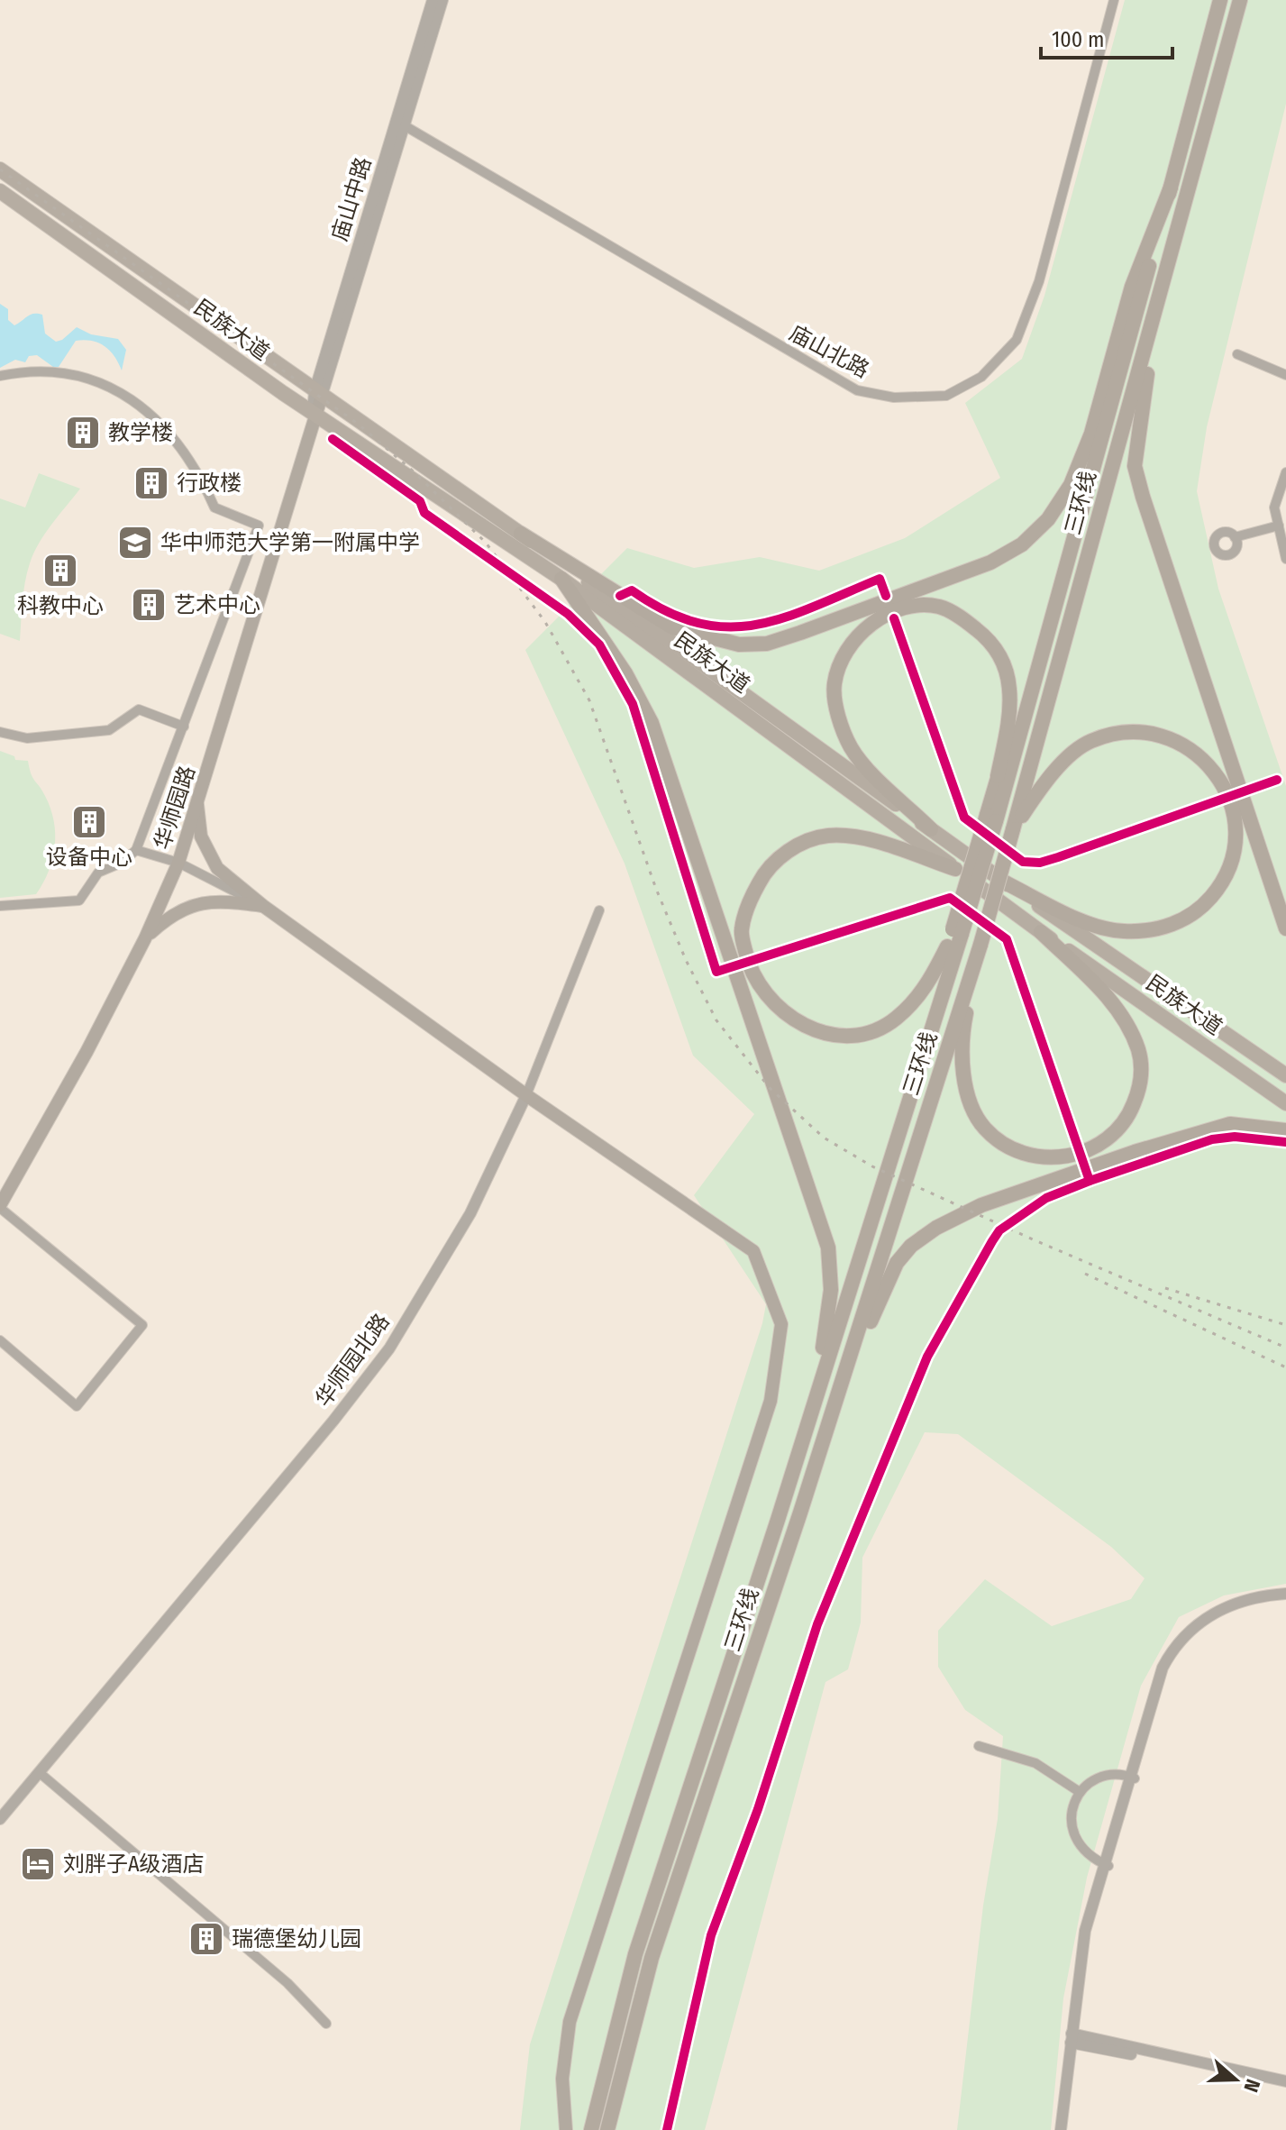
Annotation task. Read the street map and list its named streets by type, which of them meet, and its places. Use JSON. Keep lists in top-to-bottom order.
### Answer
{
  "streets": {
    "highway": ["三环线"],
    "main road": ["民族大道", "华师园路"],
    "street": ["庙山中路", "庙山北路", "华师园北路"]
  },
  "crossings": [
    ["庙山中路", "民族大道"],
    ["庙山中路", "庙山北路"],
    ["庙山中路", "华师园路"],
    ["民族大道", "华师园路"]
  ],
  "places": {
    "building": [
      "教学楼",
      "行政楼",
      "科教中心",
      "艺术中心",
      "设备中心",
      "瑞德堡幼儿园"
    ],
    "school or university": ["华中师范大学第一附属中学"],
    "hotel": ["刘胖子A级酒店"]
  },
  "scale_bar": "100 m",
  "north": "right"
}
